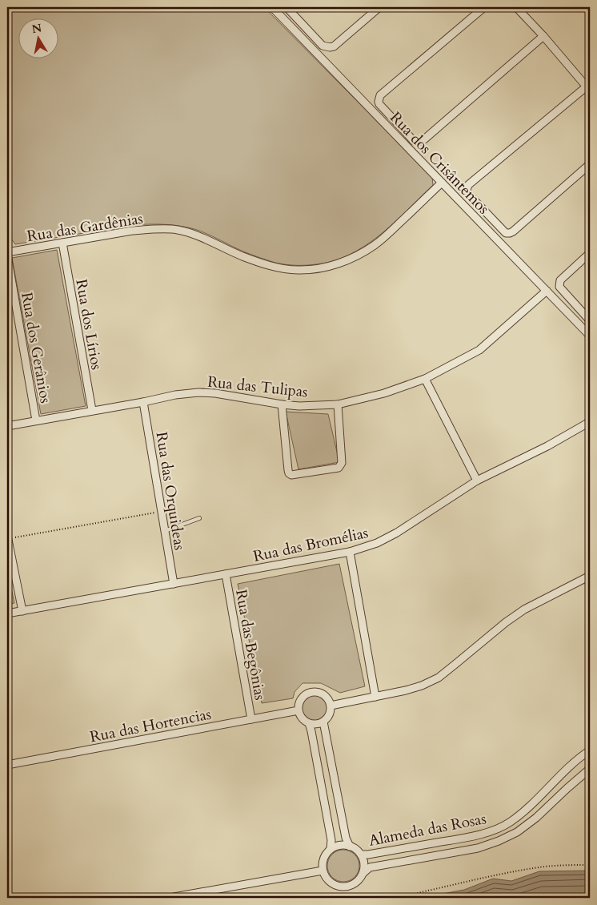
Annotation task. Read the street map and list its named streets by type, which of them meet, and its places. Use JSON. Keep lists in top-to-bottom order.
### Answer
{
  "streets": {
    "street": [
      "Rua dos Crisântemos",
      "Rua das Gardênias",
      "Rua dos Lírios",
      "Rua dos Gerânios",
      "Rua das Tulipas",
      "Rua das Orquideas",
      "Rua das Bromélias",
      "Rua das Begônias",
      "Rua das Hortencias",
      "Alameda das Rosas"
    ]
  },
  "crossings": [
    ["Rua dos Crisântemos", "Rua das Gardênias"],
    ["Rua dos Crisântemos", "Rua das Tulipas"],
    ["Rua das Gardênias", "Rua dos Lírios"],
    ["Rua dos Lírios", "Rua das Tulipas"],
    ["Rua dos Gerânios", "Rua das Tulipas"],
    ["Rua das Tulipas", "Rua das Orquideas"],
    ["Rua das Orquideas", "Rua das Bromélias"],
    ["Rua das Bromélias", "Rua das Begônias"],
    ["Rua das Begônias", "Rua das Hortencias"]
  ],
  "north": "top"
}
